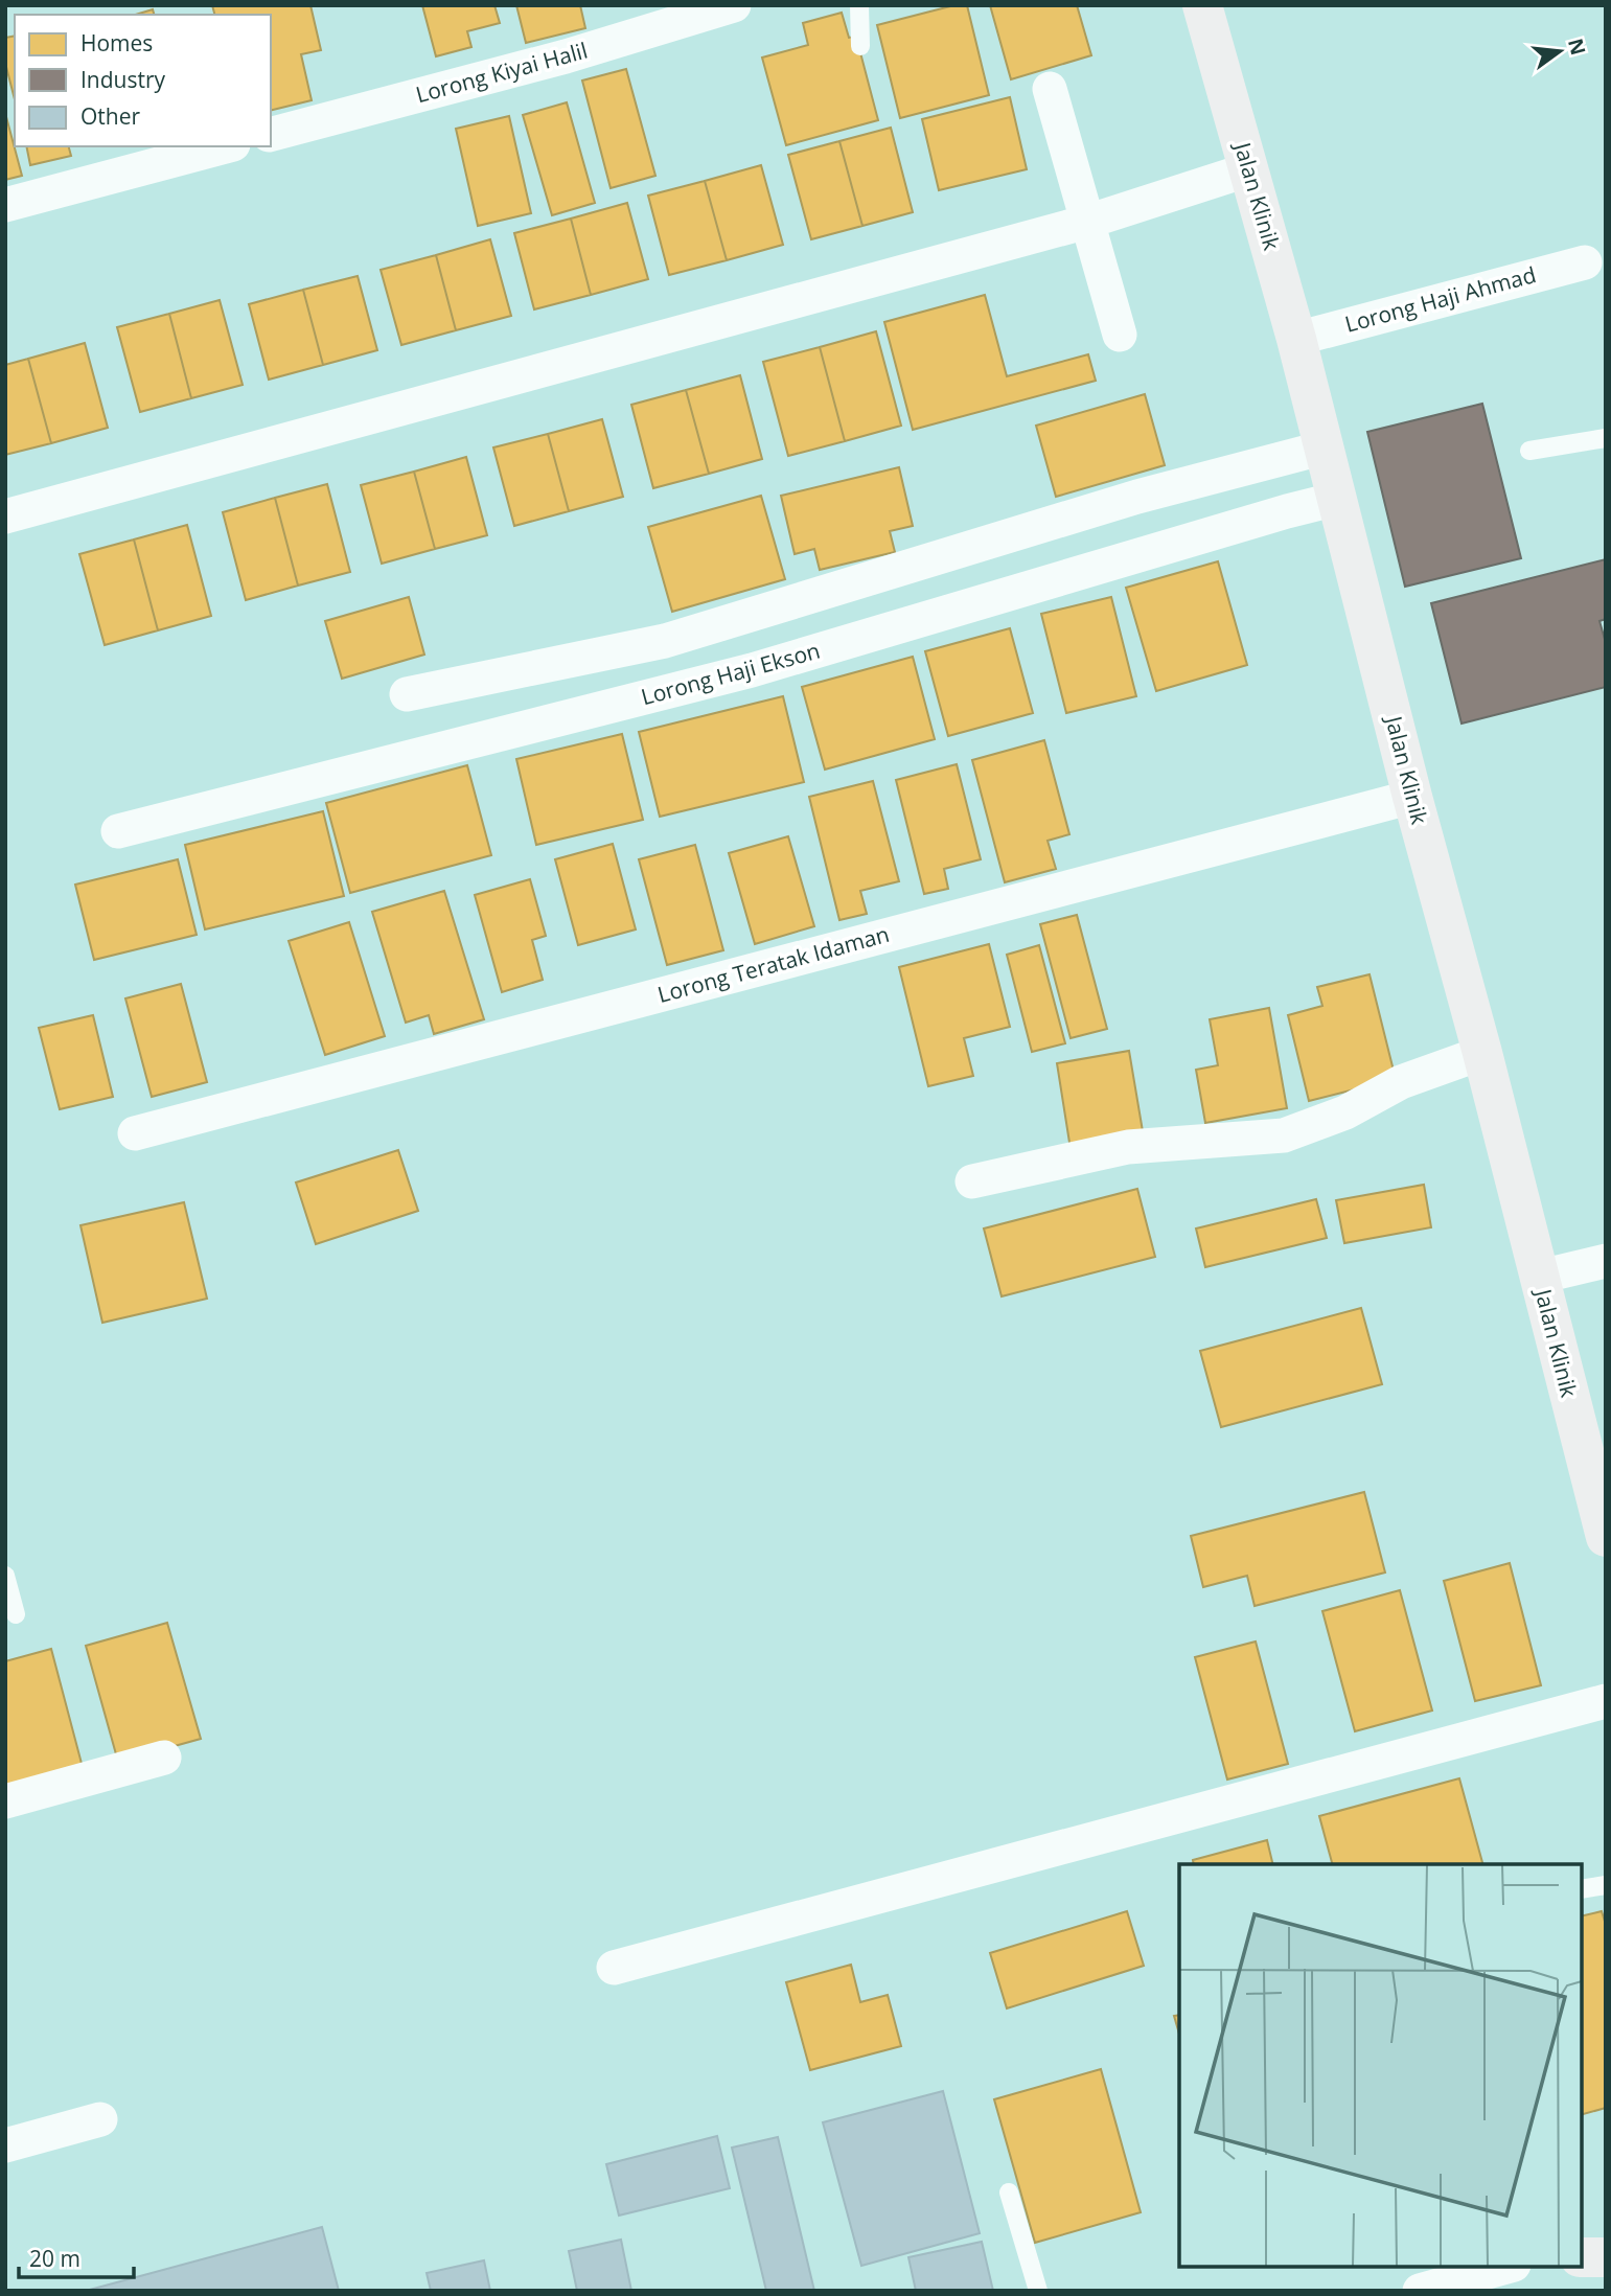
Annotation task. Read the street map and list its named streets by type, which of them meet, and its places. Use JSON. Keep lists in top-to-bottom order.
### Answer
{
  "streets": {
    "street": [
      "Lorong Kiyai Halil",
      "Jalan Klinik",
      "Lorong Haji Ahmad",
      "Lorong Haji Ekson",
      "Lorong Teratak Idaman"
    ]
  },
  "crossings": [
    ["Jalan Klinik", "Lorong Haji Ahmad"],
    ["Jalan Klinik", "Lorong Haji Ekson"],
    ["Jalan Klinik", "Lorong Teratak Idaman"]
  ],
  "legend": ["Homes", "Industry", "Other"],
  "scale_bar": "20 m",
  "north": "right"
}
